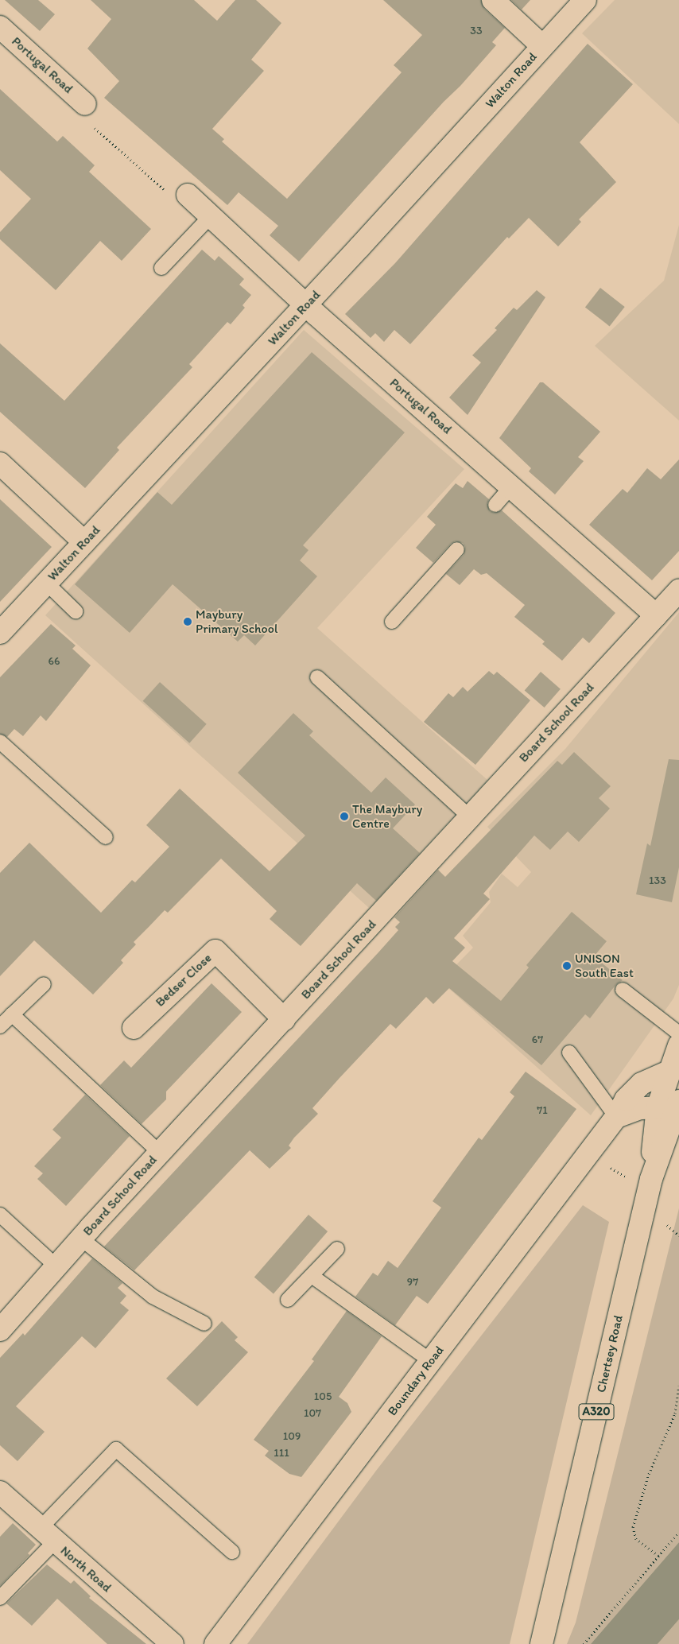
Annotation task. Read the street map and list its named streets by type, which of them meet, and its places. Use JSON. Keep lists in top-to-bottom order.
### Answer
{
  "streets": {
    "street": [
      "Portugal Road",
      "Walton Road",
      "Board School Road",
      "Bedser Close",
      "Chertsey Road",
      "Boundary Road",
      "A320",
      "North Road"
    ]
  },
  "crossings": [
    ["Portugal Road", "Walton Road"],
    ["Portugal Road", "Board School Road"],
    ["Board School Road", "Bedser Close"],
    ["Chertsey Road", "Boundary Road"]
  ],
  "places": ["Maybury Primary School", "The Maybury Centre", "UNISON South East"],
  "house_numbers": [
    "33",
    "66",
    "133",
    "67",
    "71",
    "97",
    "105",
    "107",
    "109",
    "111"
  ]
}
